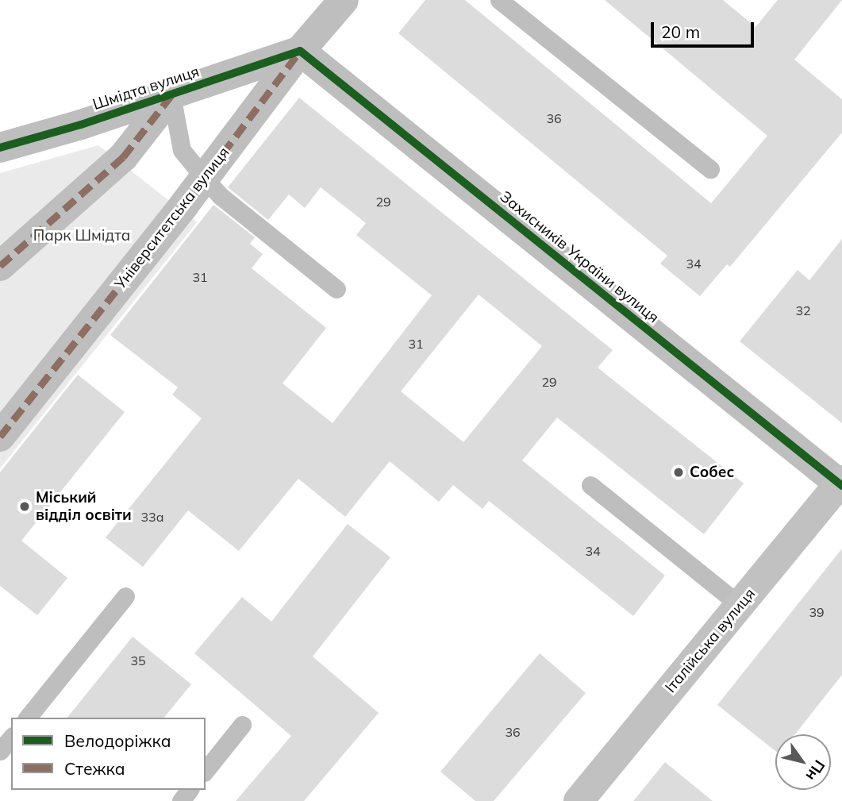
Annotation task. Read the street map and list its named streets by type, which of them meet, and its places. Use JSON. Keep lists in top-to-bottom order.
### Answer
{
  "streets": {
    "main road": ["Італійська вулиця"],
    "street": ["Шмідта вулиця", "Університетська вулиця", "Захисників України вулиця"]
  },
  "crossings": [
    ["Шмідта вулиця", "Університетська вулиця"],
    ["Шмідта вулиця", "Захисників України вулиця"],
    ["Університетська вулиця", "Захисників України вулиця"],
    ["Захисників України вулиця", "Італійська вулиця"]
  ],
  "parks": ["Парк Шмідта"],
  "places": ["Собес", "Міський відділ освіти"],
  "house_numbers": [
    "36",
    "29",
    "34",
    "31",
    "32",
    "31",
    "29",
    "33а",
    "34",
    "39",
    "35",
    "36"
  ],
  "legend": ["Велодоріжка", "Стежка"],
  "scale_bar": "20 m",
  "north": "bottom right"
}
